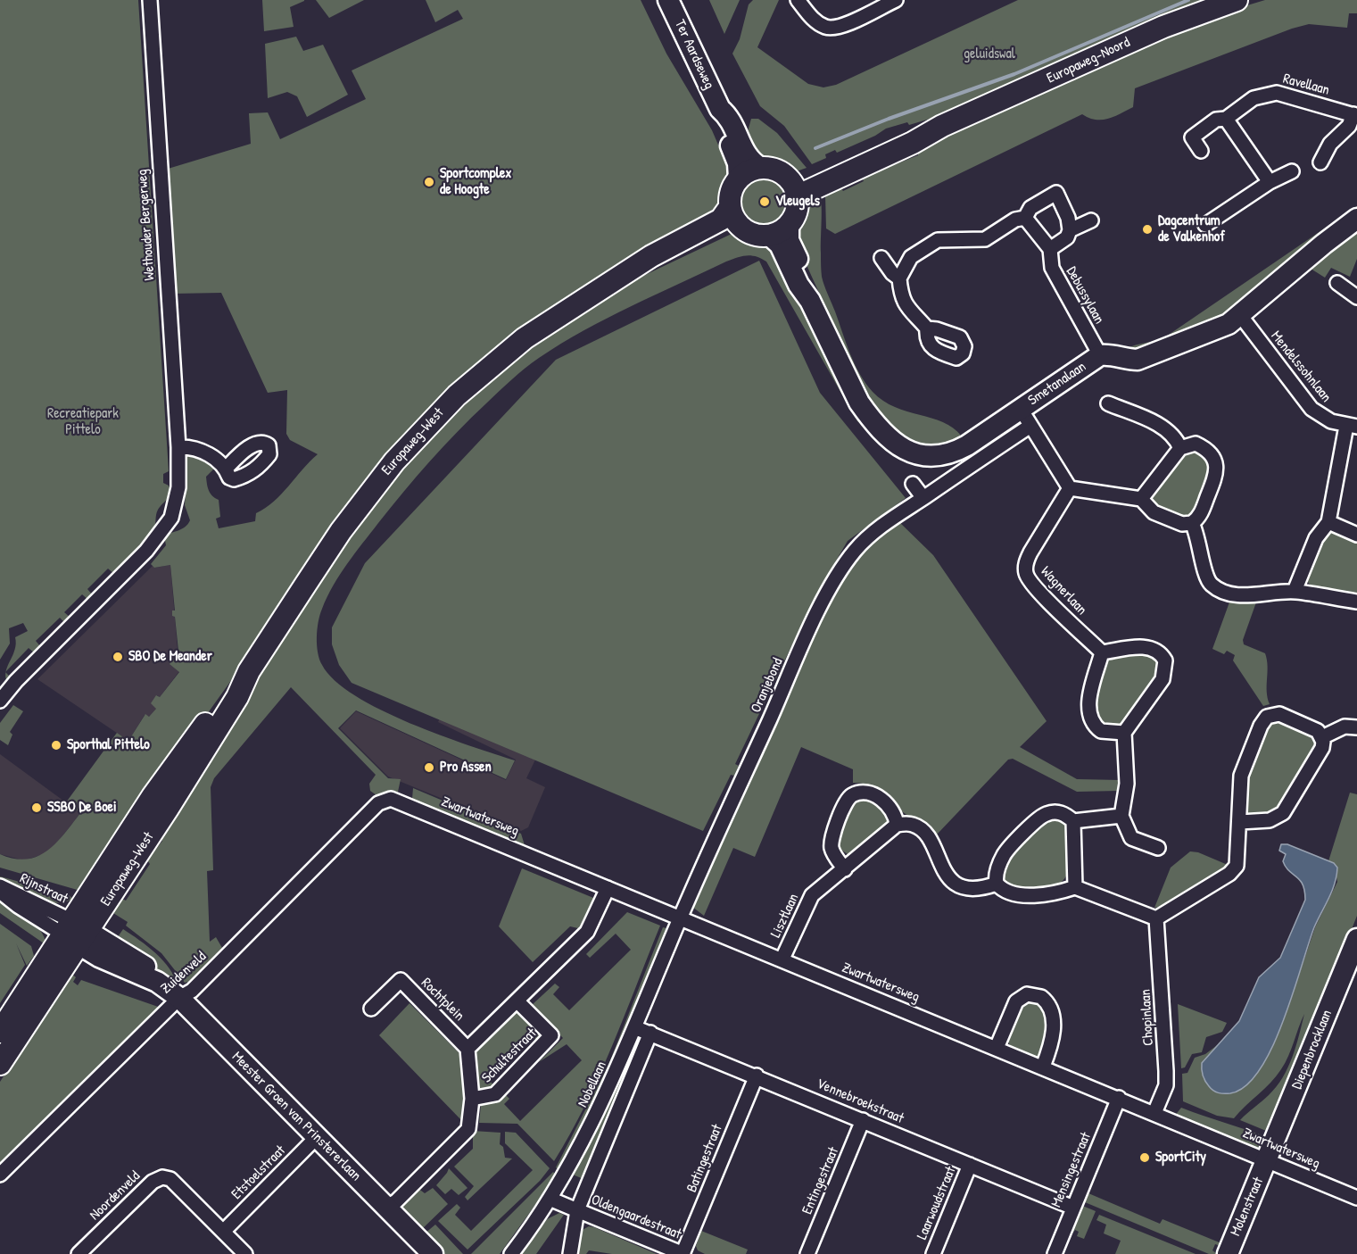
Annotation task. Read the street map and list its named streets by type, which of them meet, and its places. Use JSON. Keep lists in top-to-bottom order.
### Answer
{
  "streets": {
    "main road": ["Europaweg-Noord", "Europaweg-West"],
    "street": [
      "Ter Aardseweg",
      "Ravellaan",
      "Wethouder Bergerweg",
      "Debussylaan",
      "Mendelssohnlaan",
      "Smetanalaan",
      "Wagnerlaan",
      "Oranjebond",
      "Zwartwatersweg",
      "Rijnstraat",
      "Lisztlaan",
      "Zuidenveld",
      "Rochtplein",
      "Chopinlaan",
      "Diepenbrocklaan",
      "Schultestraat",
      "Nobellaan",
      "Vennebroekstraat",
      "Meester Groen van Prinstererlaan",
      "Batingestraat",
      "Mensingestraat",
      "Etstoelstraat",
      "Entingestraat",
      "Noordenveld",
      "Laarwoudstraat",
      "Molenstraat",
      "Oldengaardestraat"
    ]
  },
  "crossings": [
    ["Ter Aardseweg", "Europaweg-Noord"],
    ["Ter Aardseweg", "Smetanalaan"],
    ["Ter Aardseweg", "Europaweg-West"],
    ["Europaweg-Noord", "Smetanalaan"],
    ["Europaweg-Noord", "Europaweg-West"],
    ["Debussylaan", "Smetanalaan"],
    ["Mendelssohnlaan", "Smetanalaan"],
    ["Smetanalaan", "Europaweg-West"],
    ["Smetanalaan", "Oranjebond"],
    ["Europaweg-West", "Rijnstraat"],
    ["Europaweg-West", "Meester Groen van Prinstererlaan"],
    ["Oranjebond", "Zwartwatersweg"],
    ["Oranjebond", "Nobellaan"],
    ["Zwartwatersweg", "Lisztlaan"],
    ["Zwartwatersweg", "Zuidenveld"],
    ["Zwartwatersweg", "Chopinlaan"],
    ["Zwartwatersweg", "Diepenbrocklaan"],
    ["Zwartwatersweg", "Nobellaan"],
    ["Zwartwatersweg", "Mensingestraat"],
    ["Zwartwatersweg", "Molenstraat"],
    ["Rijnstraat", "Meester Groen van Prinstererlaan"],
    ["Zuidenveld", "Meester Groen van Prinstererlaan"],
    ["Rochtplein", "Schultestraat"],
    ["Diepenbrocklaan", "Molenstraat"],
    ["Schultestraat", "Meester Groen van Prinstererlaan"],
    ["Nobellaan", "Vennebroekstraat"],
    ["Nobellaan", "Oldengaardestraat"],
    ["Vennebroekstraat", "Batingestraat"],
    ["Vennebroekstraat", "Mensingestraat"],
    ["Vennebroekstraat", "Entingestraat"],
    ["Vennebroekstraat", "Laarwoudstraat"],
    ["Meester Groen van Prinstererlaan", "Etstoelstraat"],
    ["Batingestraat", "Oldengaardestraat"],
    ["Etstoelstraat", "Noordenveld"]
  ],
  "parks": ["geluidswal", "Recreatiepark Pittelo"],
  "places": [
    "Sportcomplex de Hoogte",
    "Vleugels",
    "Dagcentrum de Valkenhof",
    "SBO De Meander",
    "Sporthal Pittelo",
    "Pro Assen",
    "SSBO De Boei",
    "SportCity"
  ]
}
